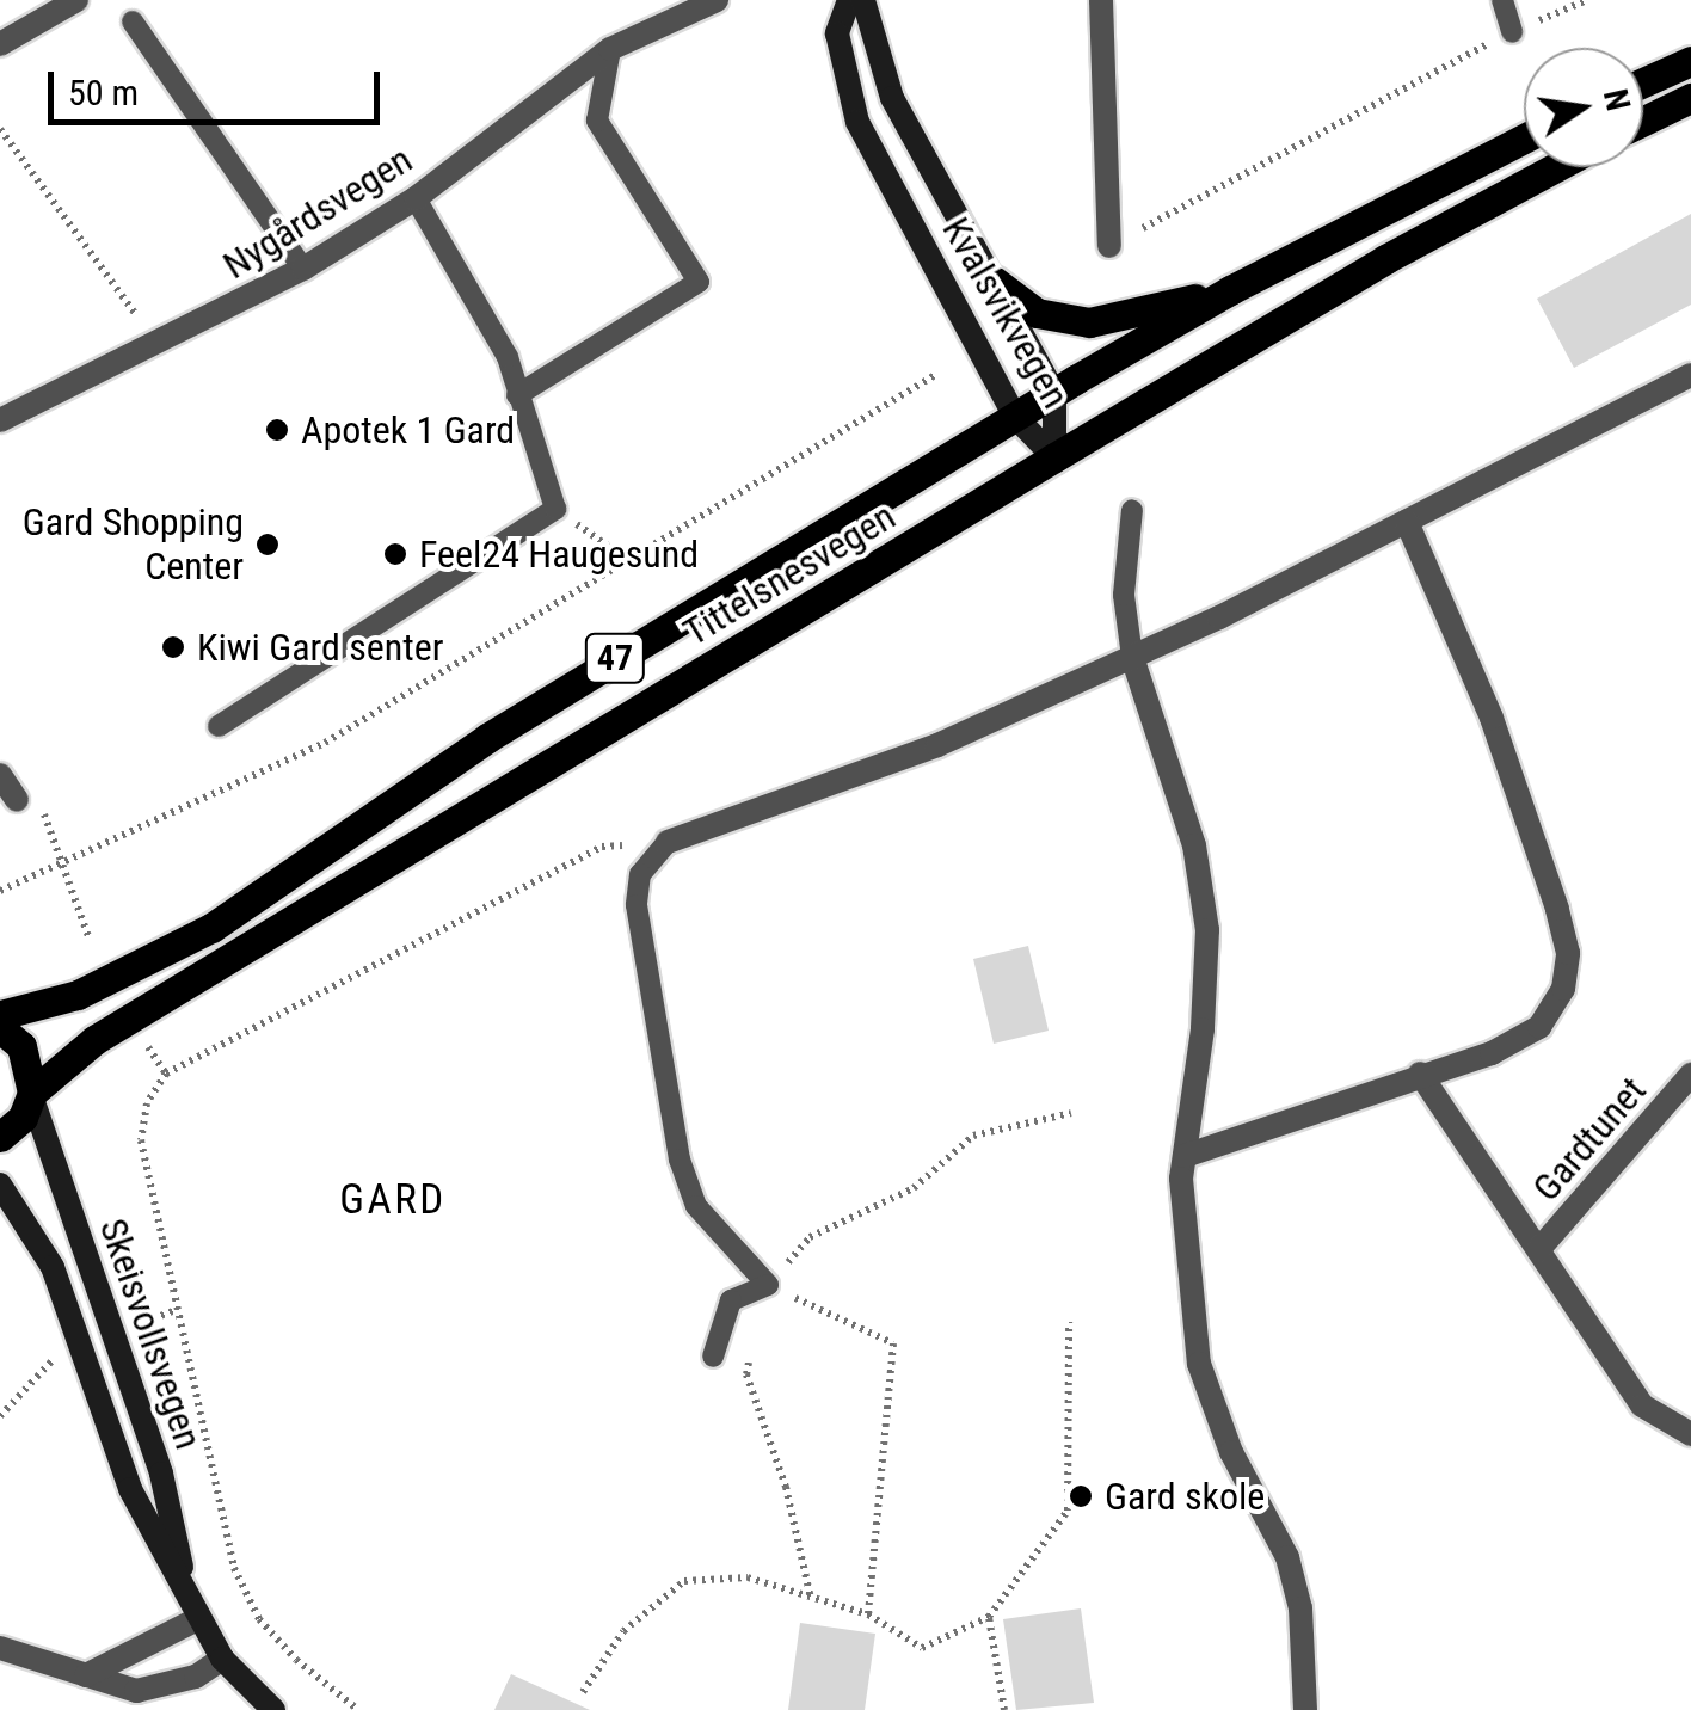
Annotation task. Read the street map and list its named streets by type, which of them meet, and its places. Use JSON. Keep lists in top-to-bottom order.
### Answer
{
  "streets": {
    "main road": [
      "Kvalsvikvegen",
      "Tittelsnesvegen",
      "47",
      "Skeisvollsvegen"
    ],
    "street": ["Nygårdsvegen", "Gardtunet"]
  },
  "crossings": [
    ["Kvalsvikvegen", "Tittelsnesvegen"],
    ["Kvalsvikvegen", "47"],
    ["Tittelsnesvegen", "47"],
    ["Tittelsnesvegen", "Skeisvollsvegen"],
    ["47", "Skeisvollsvegen"]
  ],
  "districts": ["GARD"],
  "places": [
    "Apotek 1 Gard",
    "Gard Shopping Center",
    "Feel24 Haugesund",
    "Kiwi Gard senter",
    "Gard skole"
  ],
  "scale_bar": "50 m",
  "north": "right"
}
